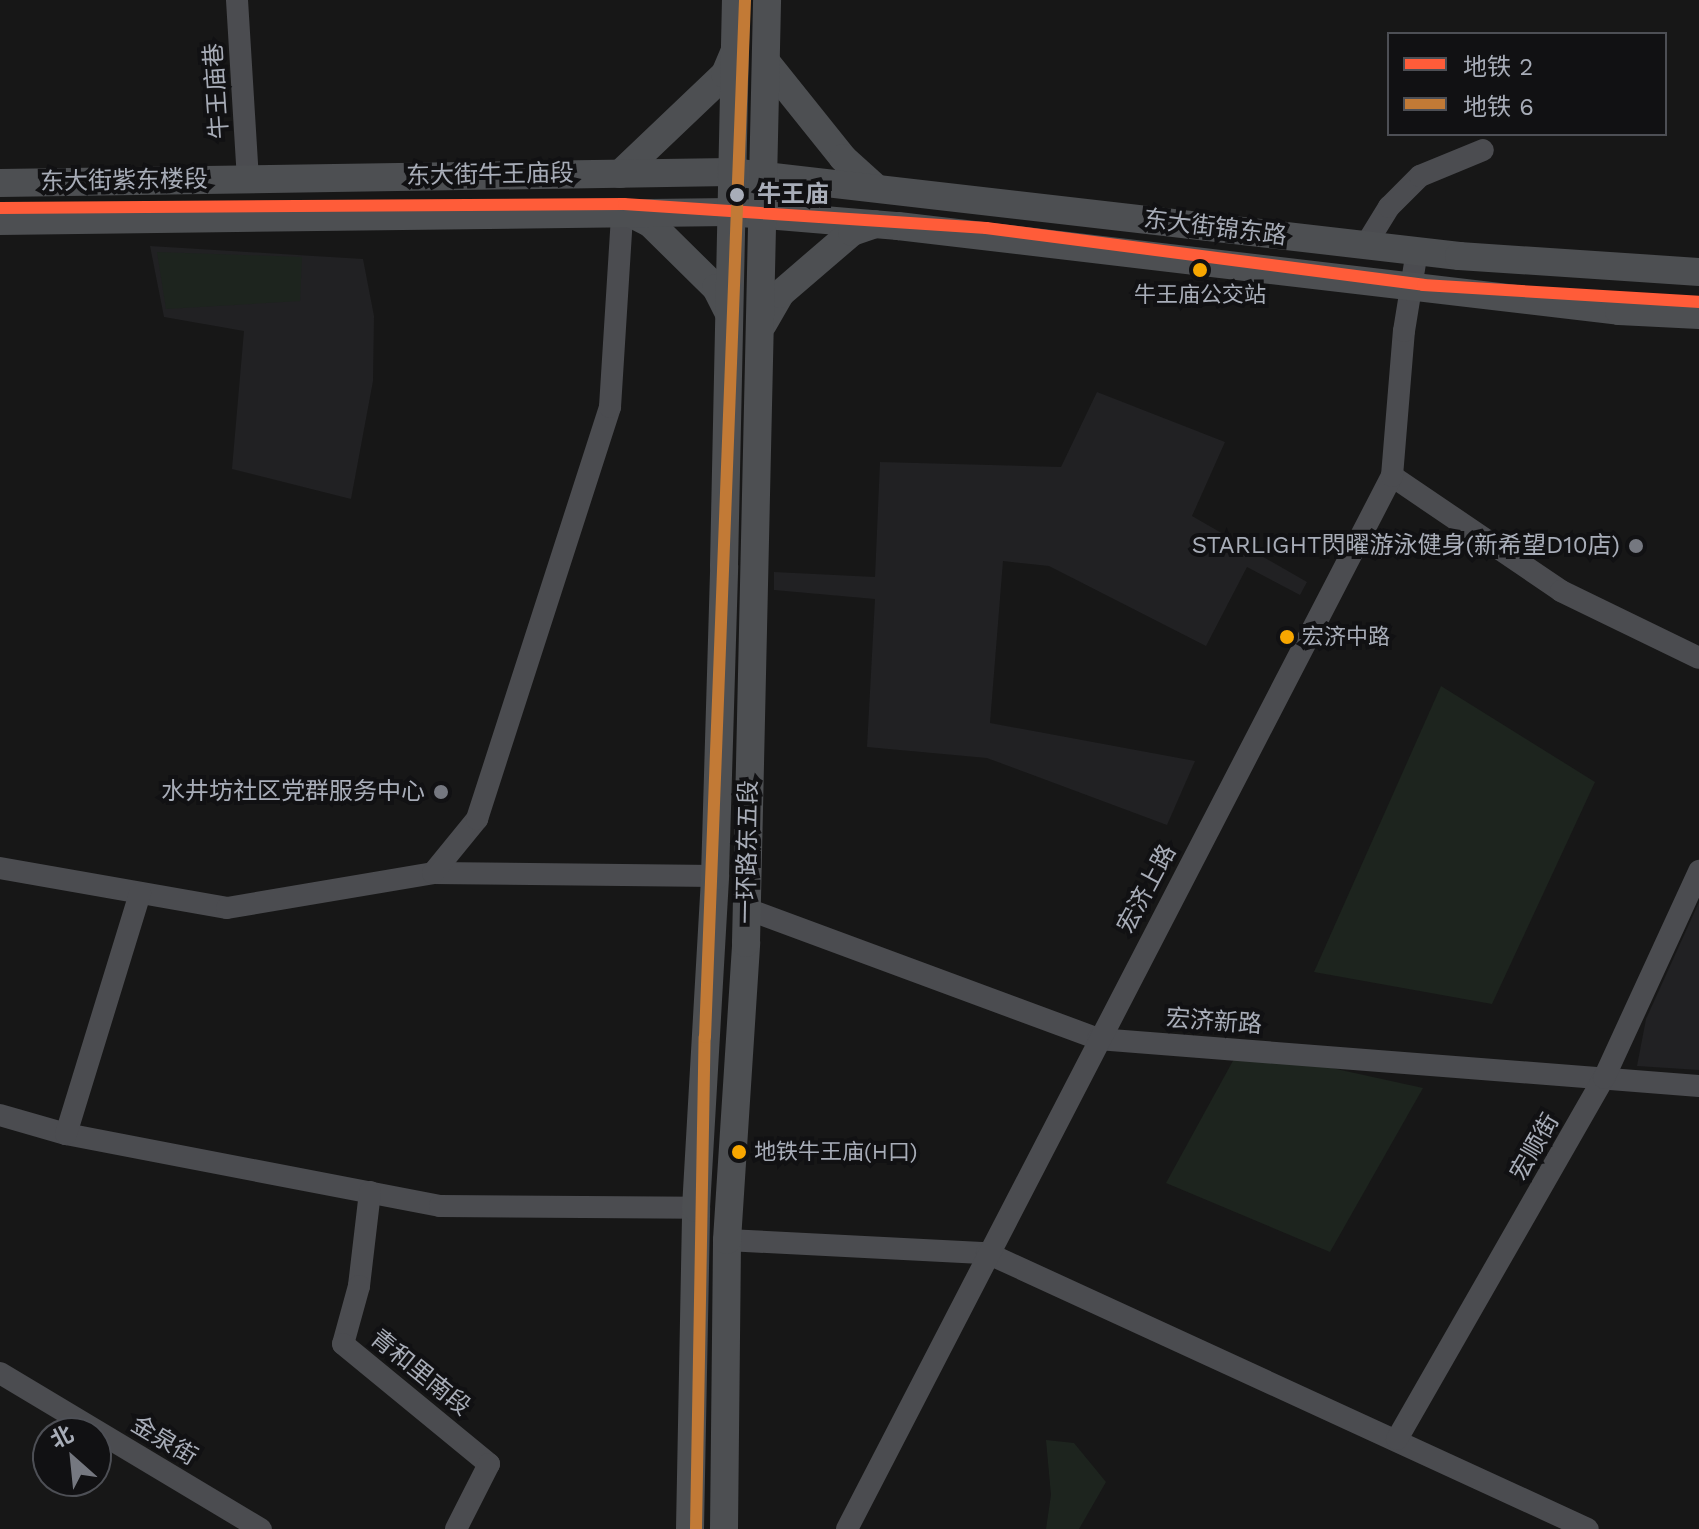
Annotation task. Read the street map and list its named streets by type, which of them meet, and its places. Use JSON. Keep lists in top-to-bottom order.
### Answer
{
  "streets": {
    "main road": [
      "东大街牛王庙段",
      "东大街紫东楼段",
      "东大街锦东路",
      "一环路东五段"
    ],
    "street": [
      "牛王庙巷",
      "宏济上路",
      "宏济新路",
      "宏顺街",
      "青和里南段",
      "金泉街"
    ]
  },
  "crossings": [
    ["牛王庙巷", "东大街牛王庙段"],
    ["牛王庙巷", "东大街紫东楼段"],
    ["东大街牛王庙段", "东大街紫东楼段"],
    ["东大街牛王庙段", "东大街锦东路"],
    ["东大街牛王庙段", "一环路东五段"],
    ["东大街锦东路", "一环路东五段"],
    ["东大街锦东路", "宏济上路"],
    ["一环路东五段", "宏济新路"],
    ["宏济上路", "宏济新路"],
    ["宏济新路", "宏顺街"]
  ],
  "places": [
    "牛王庙",
    "牛王庙公交站",
    "STARLIGHT閃曜游泳健身(新希望D10店)",
    "宏济中路",
    "水井坊社区党群服务中心",
    "地铁牛王庙(H口)"
  ],
  "lines": ["metro line 6", "metro line 2"],
  "legend": ["地铁 2", "地铁 6"],
  "north": "top left"
}
